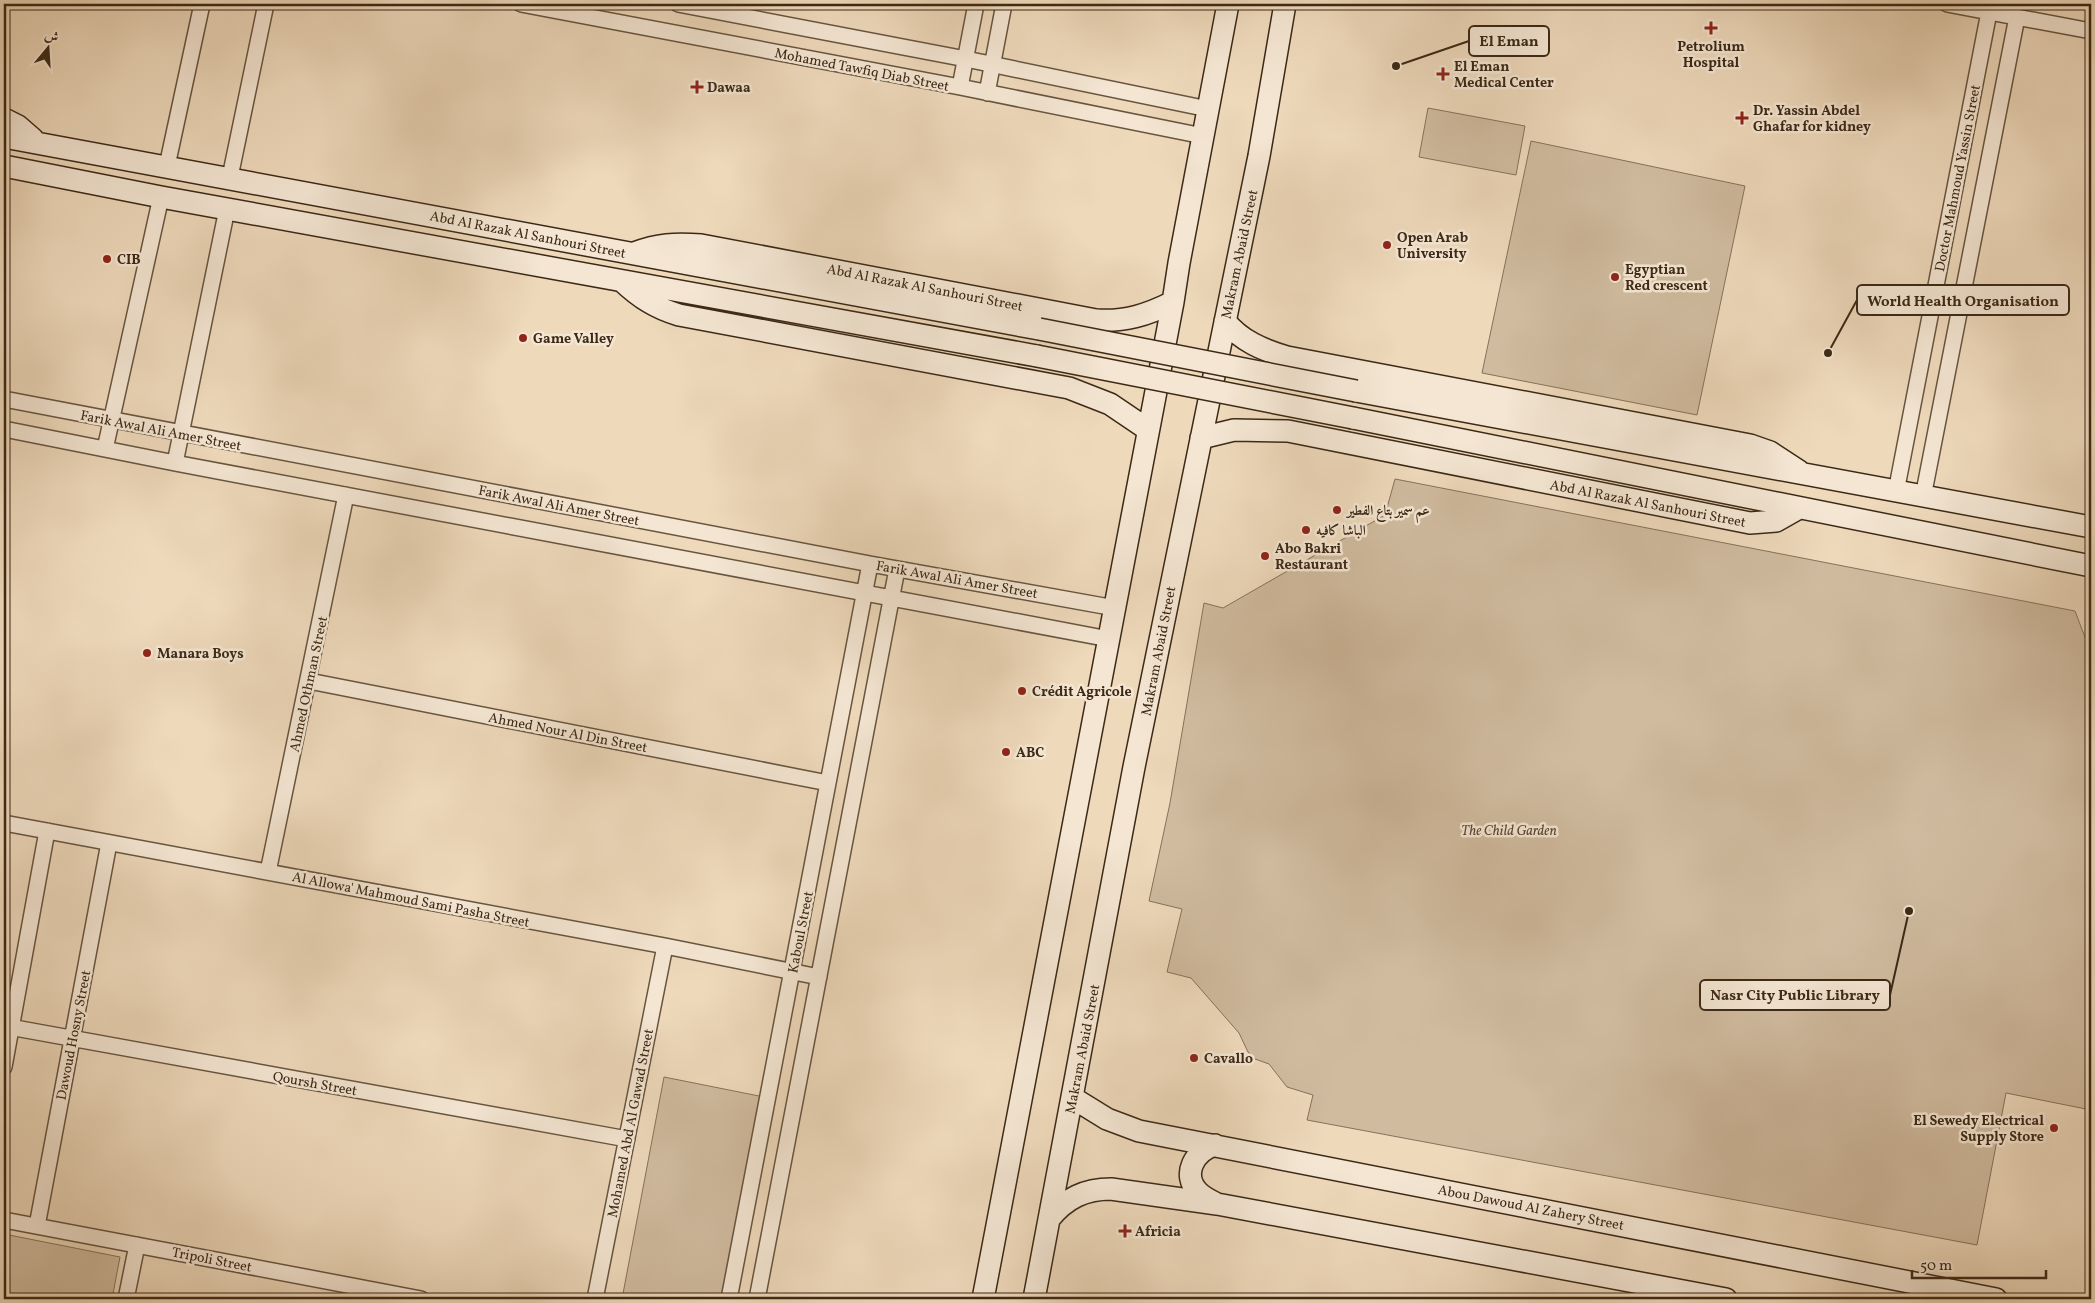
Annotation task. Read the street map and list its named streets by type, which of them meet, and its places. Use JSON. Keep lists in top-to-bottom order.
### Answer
{
  "streets": {
    "street": [
      "Mohamed Tawfiq Diab Street",
      "Doctor Mahmoud Yassin Street",
      "Abd Al Razak Al Sanhouri Street",
      "Makram Abaid Street",
      "Farik Awal Ali Amer Street",
      "Ahmed Othman Street",
      "Ahmed Nour Al Din Street",
      "Al Allowa' Mahmoud Sami Pasha Street",
      "Kaboul Street",
      "Dawoud Hosny Street",
      "Qoursh Street",
      "Mohamed Abd Al Gawad Street",
      "Abou Dawoud Al Zahery Street",
      "Tripoli Street"
    ]
  },
  "crossings": [
    ["Abd Al Razak Al Sanhouri Street", "Makram Abaid Street"],
    ["Makram Abaid Street", "Abou Dawoud Al Zahery Street"],
    ["Farik Awal Ali Amer Street", "Kaboul Street"],
    ["Ahmed Othman Street", "Ahmed Nour Al Din Street"],
    ["Ahmed Othman Street", "Al Allowa' Mahmoud Sami Pasha Street"],
    ["Ahmed Nour Al Din Street", "Kaboul Street"],
    ["Al Allowa' Mahmoud Sami Pasha Street", "Kaboul Street"],
    ["Al Allowa' Mahmoud Sami Pasha Street", "Dawoud Hosny Street"],
    ["Al Allowa' Mahmoud Sami Pasha Street", "Mohamed Abd Al Gawad Street"],
    ["Dawoud Hosny Street", "Qoursh Street"],
    ["Dawoud Hosny Street", "Tripoli Street"],
    ["Qoursh Street", "Mohamed Abd Al Gawad Street"]
  ],
  "parks": ["The Child Garden"],
  "places": {
    "health": [
      "Petrolium Hospital",
      "El Eman Medical Center",
      "Dawaa",
      "Dr. Yassin Abdel Ghafar for kidney",
      "Africia"
    ],
    "other": [
      "El Eman",
      "Open Arab University",
      "CIB",
      "Egyptian Red crescent",
      "Game Valley",
      "World Health Organisation",
      "عم سمير بتاع الفطير",
      "الباشا كافيه",
      "Abo Bakri Restaurant",
      "Manara Boys",
      "Crédit Agricole",
      "ABC",
      "Nasr City Public Library",
      "Cavallo",
      "El Sewedy Electrical Supply Store"
    ]
  },
  "scale_bar": "50 m",
  "north": "top"
}
